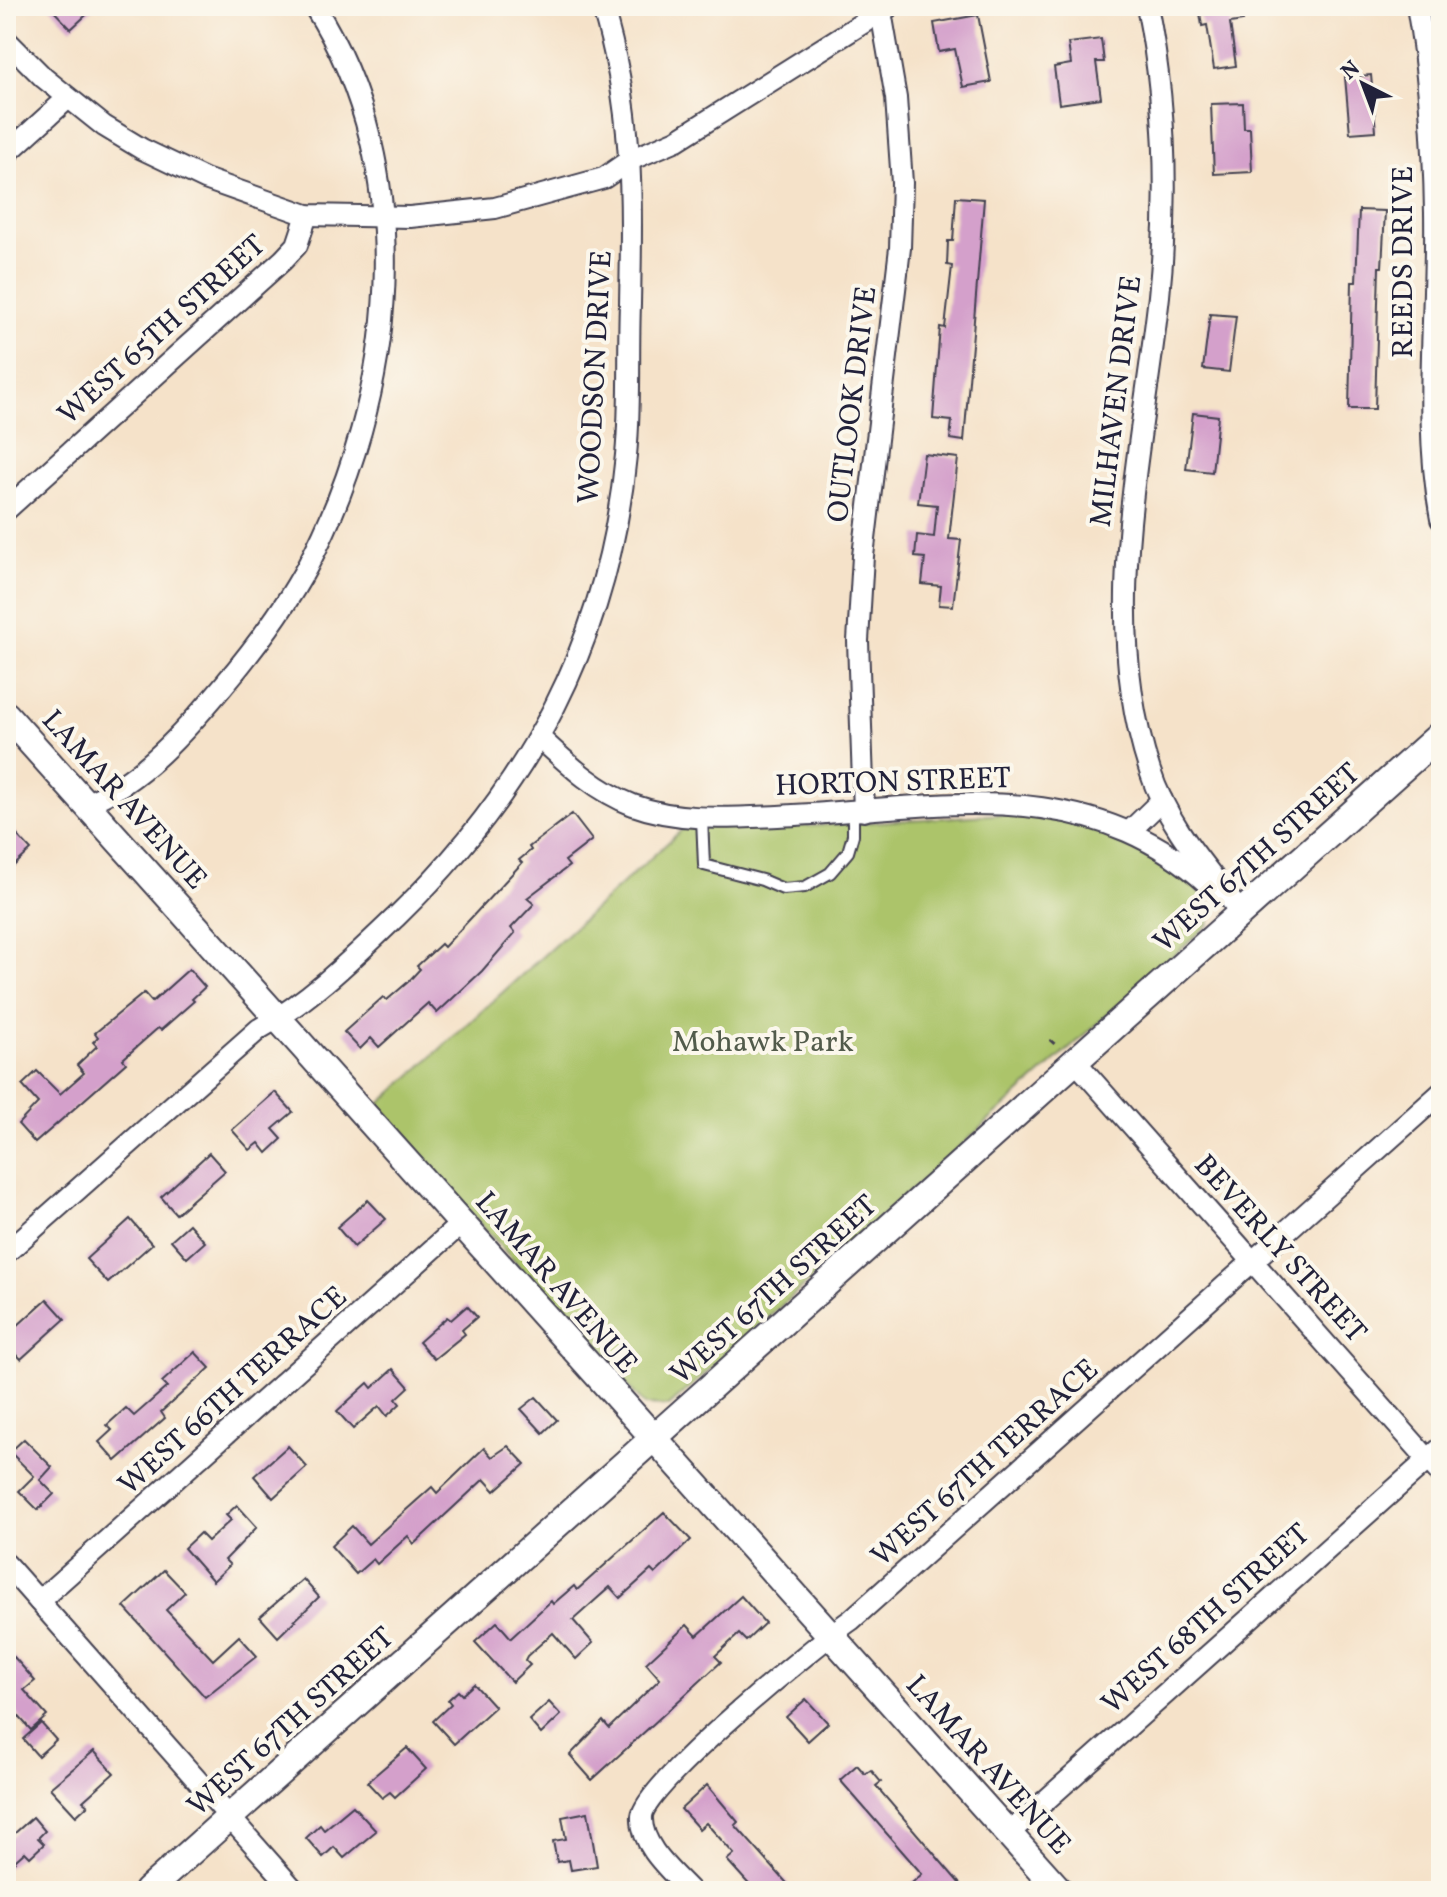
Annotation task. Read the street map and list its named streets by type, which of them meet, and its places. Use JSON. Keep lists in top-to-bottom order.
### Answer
{
  "streets": {
    "street": [
      "REEDS DRIVE",
      "WEST 65TH STREET",
      "WOODSON DRIVE",
      "MILHAVEN DRIVE",
      "OUTLOOK DRIVE",
      "HORTON STREET",
      "LAMAR AVENUE",
      "WEST 67TH STREET",
      "BEVERLY STREET",
      "WEST 66TH TERRACE",
      "WEST 67TH TERRACE",
      "WEST 68TH STREET"
    ]
  },
  "crossings": [
    ["WOODSON DRIVE", "HORTON STREET"],
    ["WOODSON DRIVE", "LAMAR AVENUE"],
    ["MILHAVEN DRIVE", "HORTON STREET"],
    ["MILHAVEN DRIVE", "WEST 67TH STREET"],
    ["OUTLOOK DRIVE", "HORTON STREET"],
    ["HORTON STREET", "WEST 67TH STREET"],
    ["LAMAR AVENUE", "WEST 67TH STREET"],
    ["LAMAR AVENUE", "WEST 66TH TERRACE"],
    ["LAMAR AVENUE", "WEST 67TH TERRACE"],
    ["LAMAR AVENUE", "WEST 68TH STREET"],
    ["WEST 67TH STREET", "BEVERLY STREET"],
    ["BEVERLY STREET", "WEST 67TH TERRACE"],
    ["BEVERLY STREET", "WEST 68TH STREET"]
  ],
  "parks": ["Mohawk Park"],
  "north": "top left"
}
